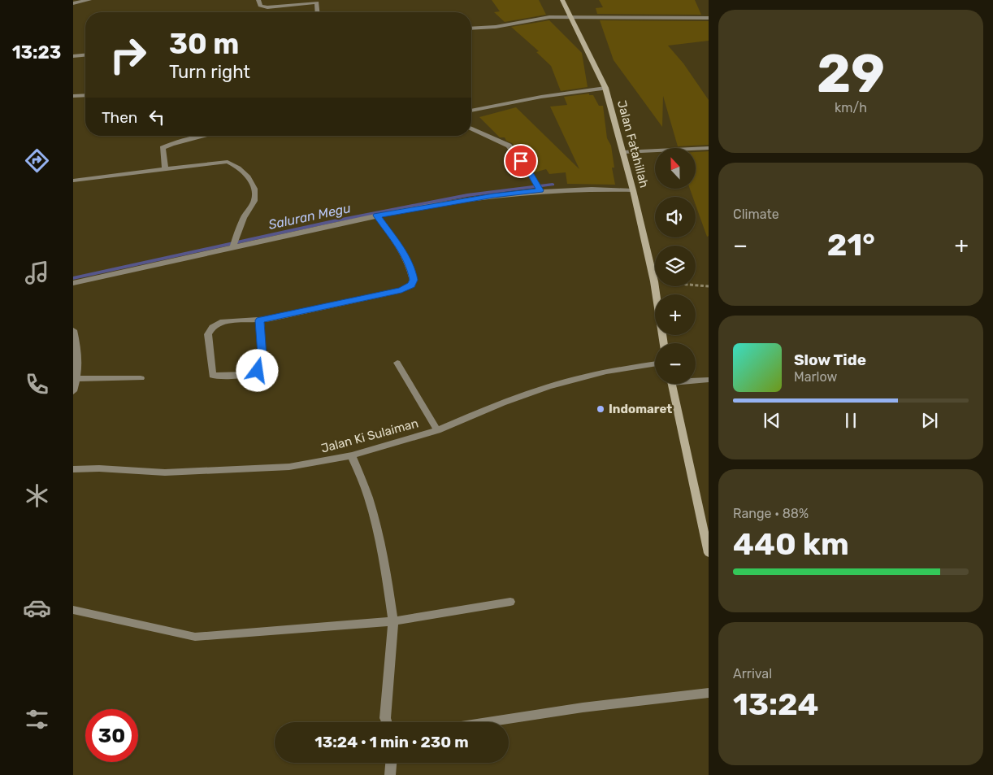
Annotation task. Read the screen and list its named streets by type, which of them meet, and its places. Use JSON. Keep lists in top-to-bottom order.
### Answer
{
  "streets": {
    "street": ["Jalan Fatahillah", "Jalan Ki Sulaiman"]
  },
  "water": ["Saluran Megu"],
  "places": ["Indomaret"],
  "north": "top",
  "page": {
    "tabs": "13:23",
    "tile": [
      ["29", "km/h"],
      "Climate",
      ["Range · 88%", "440 km"],
      ["Arrival", "13:24"]
    ],
    "turn": ["30 m", "Turn right"],
    "then": "Then",
    "map_buttons": ["+", "−"],
    "heat": ["−", "21°", "+"],
    "song": ["Slow Tide", "Marlow"],
    "limit": "30",
    "trip": "13:24 · 1 min · 230 m"
  }
}
